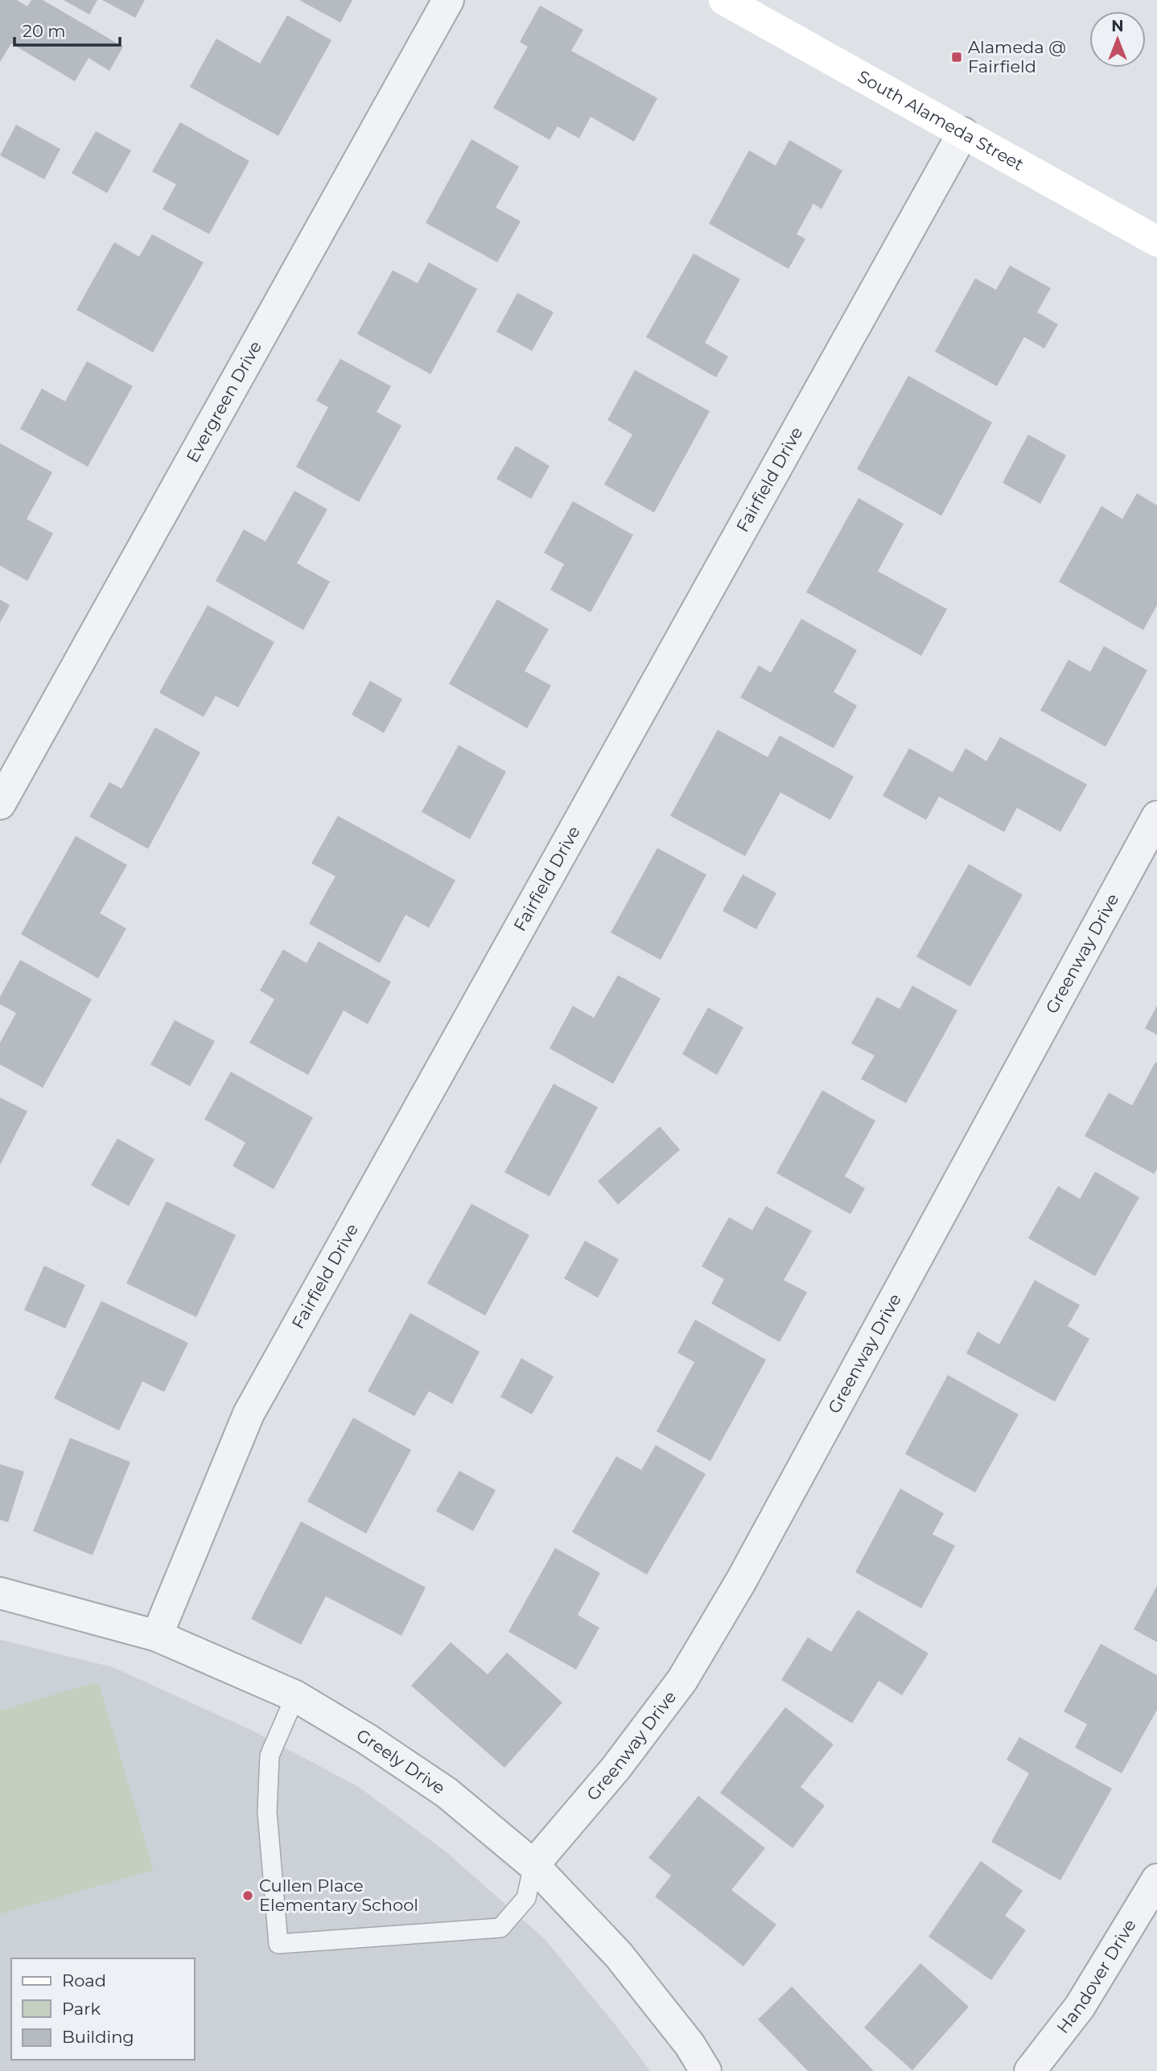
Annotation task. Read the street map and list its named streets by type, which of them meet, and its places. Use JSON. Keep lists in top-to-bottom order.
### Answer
{
  "streets": {
    "main road": ["South Alameda Street"],
    "street": [
      "Evergreen Drive",
      "Fairfield Drive",
      "Greenway Drive",
      "Greely Drive",
      "Handover Drive"
    ]
  },
  "crossings": [
    ["South Alameda Street", "Fairfield Drive"],
    ["Fairfield Drive", "Greely Drive"],
    ["Greenway Drive", "Greely Drive"]
  ],
  "places": {
    "transit": ["Alameda @ Fairfield"],
    "other": ["Cullen Place Elementary School"]
  },
  "legend": ["Road", "Park", "Building"],
  "scale_bar": "20 m",
  "north": "top"
}
